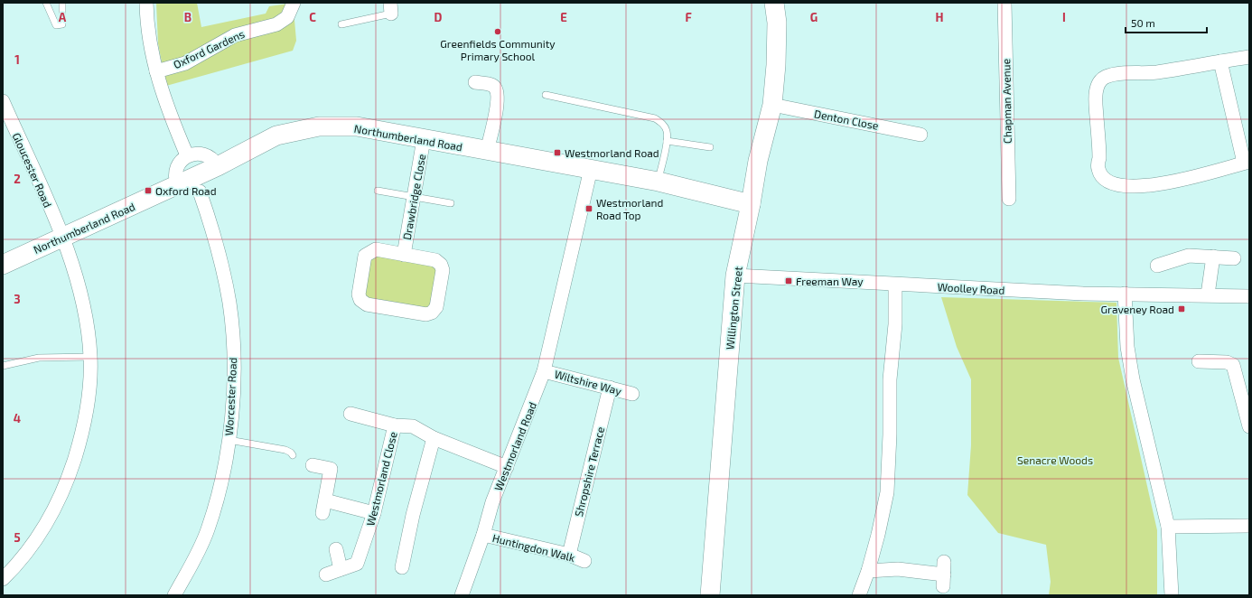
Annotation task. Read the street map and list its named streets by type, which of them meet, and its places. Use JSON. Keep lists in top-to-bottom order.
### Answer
{
  "streets": {
    "street": [
      "Oxford Gardens",
      "Chapman Avenue",
      "Denton Close",
      "Northumberland Road",
      "Gloucester Road",
      "Drawbridge Close",
      "Woolley Road",
      "Willington Street",
      "Wiltshire Way",
      "Worcester Road",
      "Westmorland Road",
      "Shropshire Terrace",
      "Westmorland Close",
      "Huntingdon Walk"
    ]
  },
  "crossings": [
    ["Denton Close", "Willington Street"],
    ["Northumberland Road", "Gloucester Road"],
    ["Northumberland Road", "Drawbridge Close"],
    ["Northumberland Road", "Willington Street"],
    ["Northumberland Road", "Westmorland Road"],
    ["Woolley Road", "Willington Street"],
    ["Wiltshire Way", "Westmorland Road"],
    ["Wiltshire Way", "Shropshire Terrace"],
    ["Westmorland Road", "Westmorland Close"],
    ["Westmorland Road", "Huntingdon Walk"],
    ["Shropshire Terrace", "Huntingdon Walk"]
  ],
  "parks": ["Senacre Woods"],
  "places": {
    "other": ["Greenfields Community Primary School"],
    "transit": [
      "Westmorland Road",
      "Oxford Road",
      "Westmorland Road Top",
      "Freeman Way",
      "Graveney Road"
    ]
  },
  "scale_bar": "50 m",
  "grid": {
    "columns": [
      "A",
      "B",
      "C",
      "D",
      "E",
      "F",
      "G",
      "H",
      "I"
    ],
    "rows": [
      "1",
      "2",
      "3",
      "4",
      "5"
    ]
  }
}
